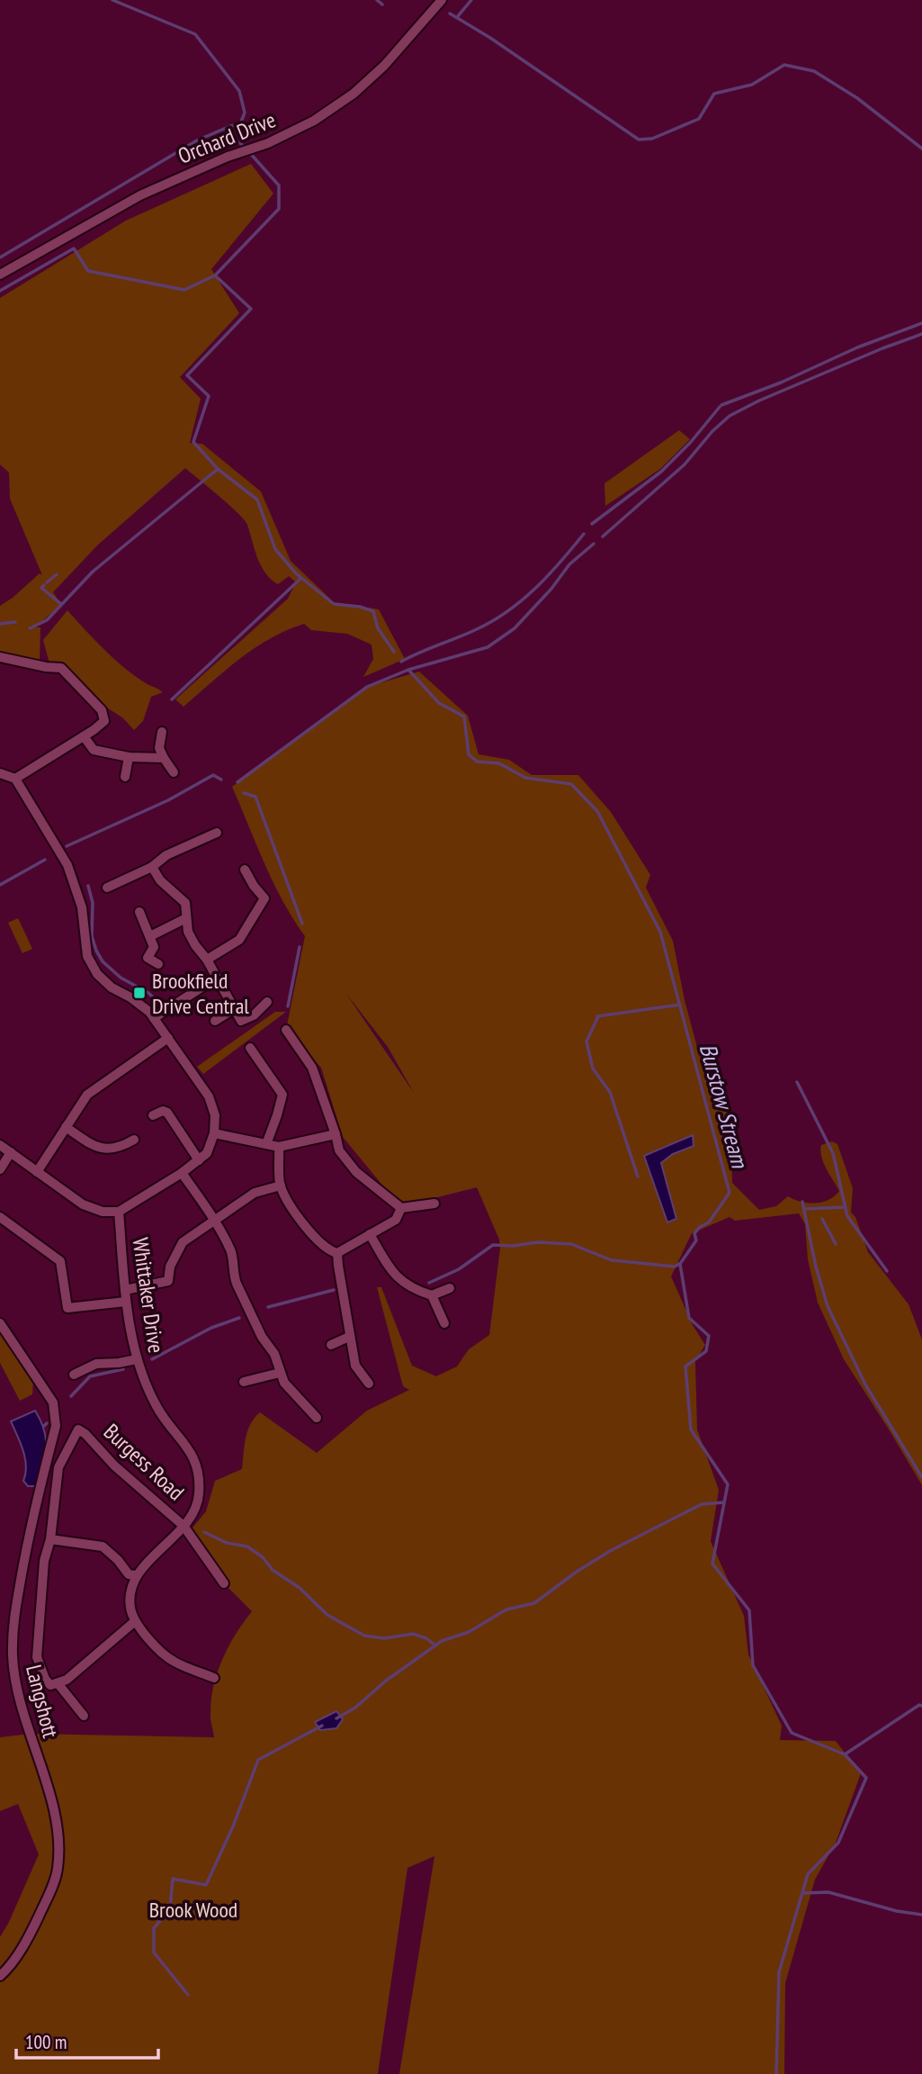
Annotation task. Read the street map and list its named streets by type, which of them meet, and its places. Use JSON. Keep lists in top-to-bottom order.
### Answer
{
  "streets": {
    "street": [
      "Orchard Drive",
      "Whittaker Drive",
      "Burgess Road",
      "Langshott"
    ]
  },
  "crossings": [
    ["Whittaker Drive", "Burgess Road"]
  ],
  "water": ["Burstow Stream"],
  "parks": ["Brook Wood"],
  "places": {
    "transit": ["Brookfield Drive Central"]
  },
  "scale_bar": "100 m"
}
